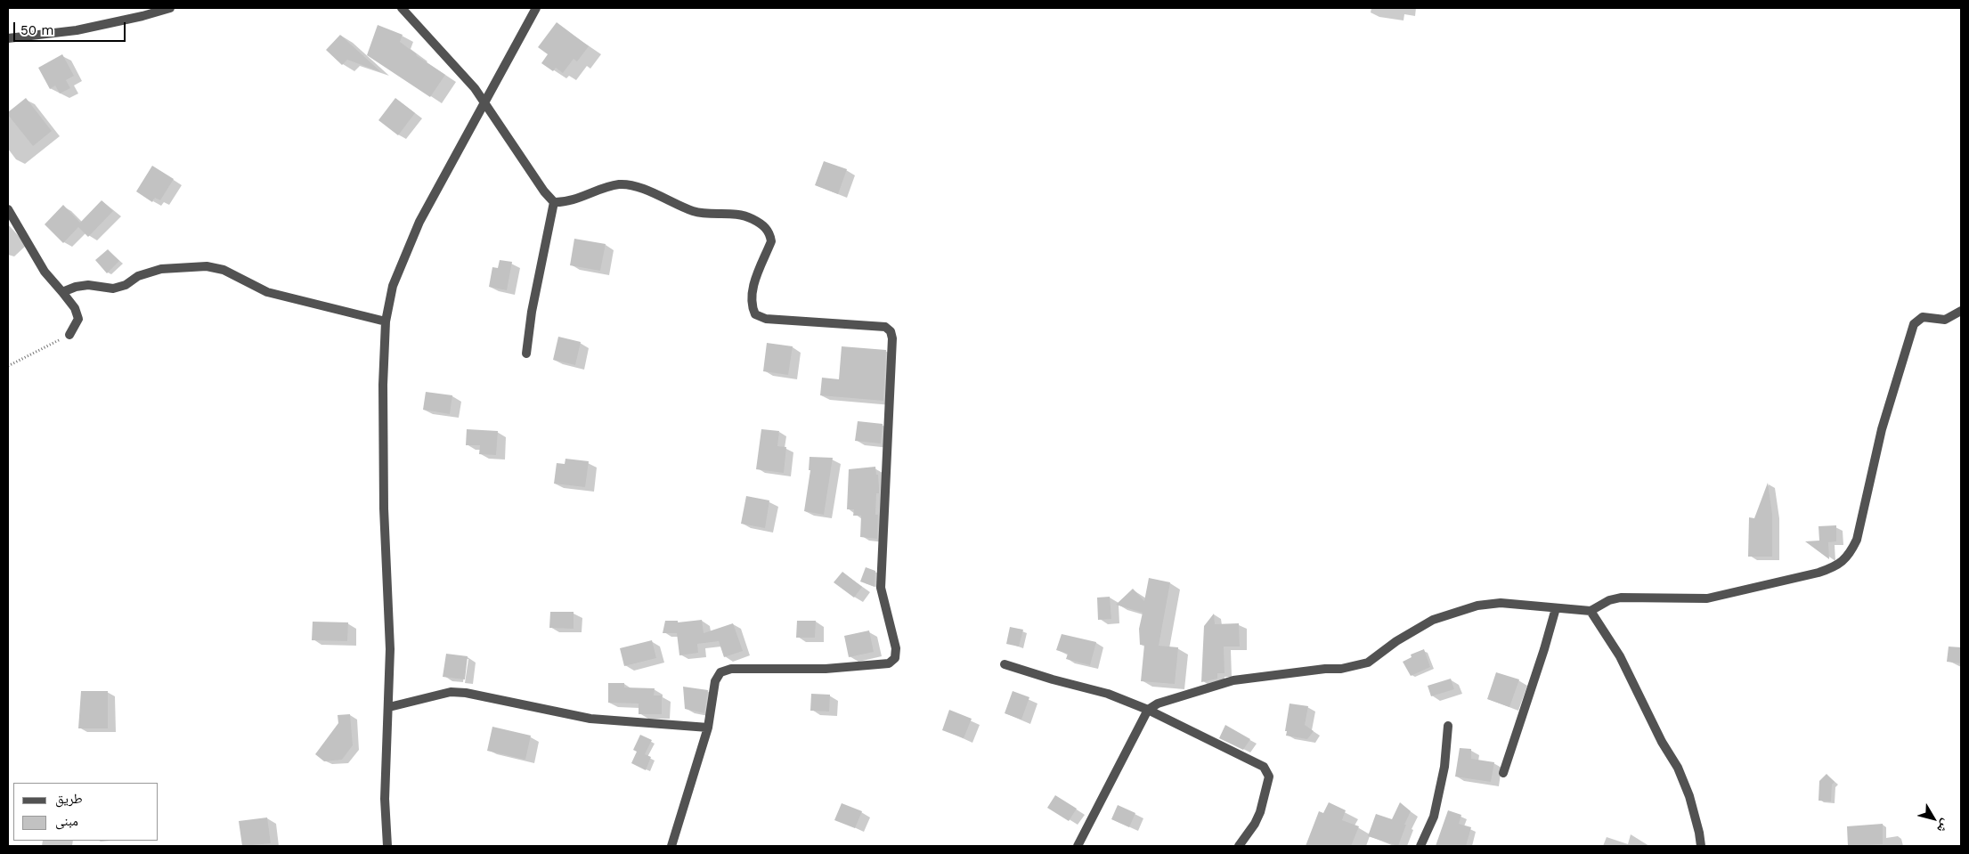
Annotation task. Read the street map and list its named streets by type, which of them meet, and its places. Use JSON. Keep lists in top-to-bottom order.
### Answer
{
  "legend": ["طريق", "مبنى"],
  "scale_bar": "50 m",
  "north": "bottom right"
}
